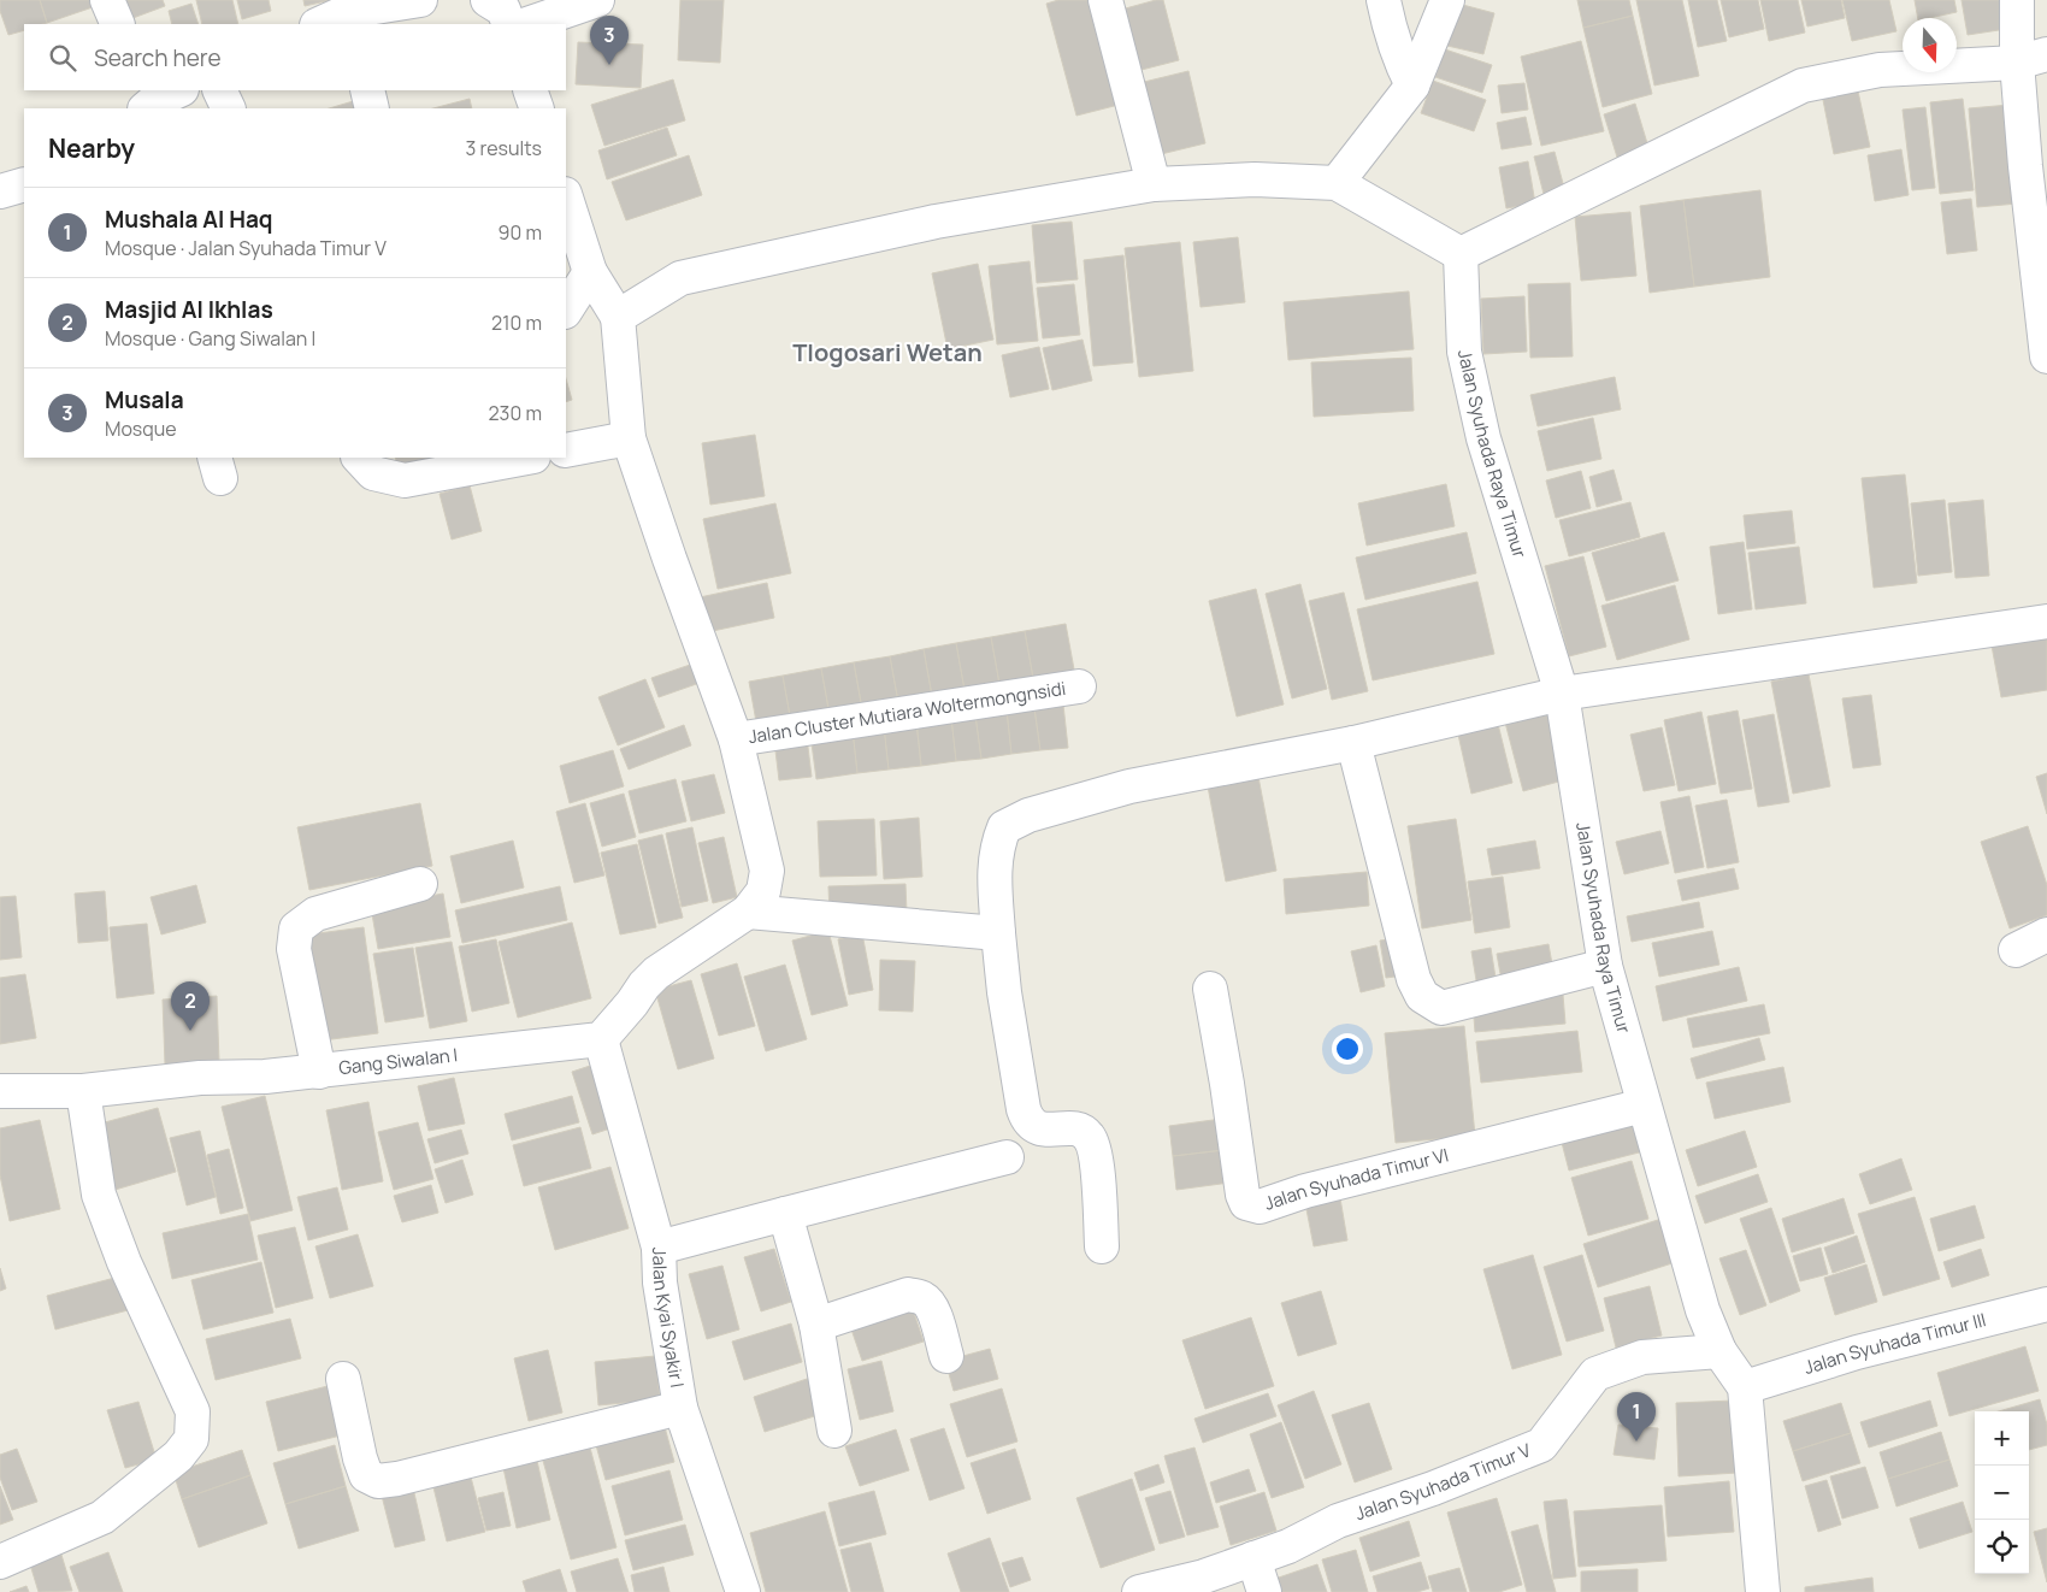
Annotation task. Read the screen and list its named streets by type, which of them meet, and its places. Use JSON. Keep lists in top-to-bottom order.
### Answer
{
  "streets": {
    "street": [
      "Jalan Syuhada Raya Timur",
      "Jalan Cluster Mutiara Woltermongnsidi",
      "Gang Siwalan I",
      "Jalan Syuhada Timur VI",
      "Jalan Kyai Syakir I",
      "Jalan Syuhada Timur III",
      "Jalan Syuhada Timur V"
    ]
  },
  "crossings": [
    ["Jalan Syuhada Raya Timur", "Jalan Syuhada Timur VI"],
    ["Jalan Syuhada Raya Timur", "Jalan Syuhada Timur III"],
    ["Jalan Syuhada Raya Timur", "Jalan Syuhada Timur V"],
    ["Gang Siwalan I", "Jalan Kyai Syakir I"]
  ],
  "districts": ["Tlogosari Wetan"],
  "north": "bottom",
  "page": {
    "pins": ["3", "2", "1"],
    "search": "Search here",
    "heading": ["Nearby", "3 results"],
    "list": [
      {
        "mark": "1",
        "name": "Mushala Al Haq",
        "note": "Mosque · Jalan Syuhada Timur V",
        "value": "90 m"
      },
      {
        "mark": "2",
        "name": "Masjid Al Ikhlas",
        "note": "Mosque · Gang Siwalan I",
        "value": "210 m"
      },
      {
        "mark": "3",
        "name": "Musala",
        "note": "Mosque",
        "value": "230 m"
      }
    ],
    "map_buttons": ["+", "−"]
  }
}
